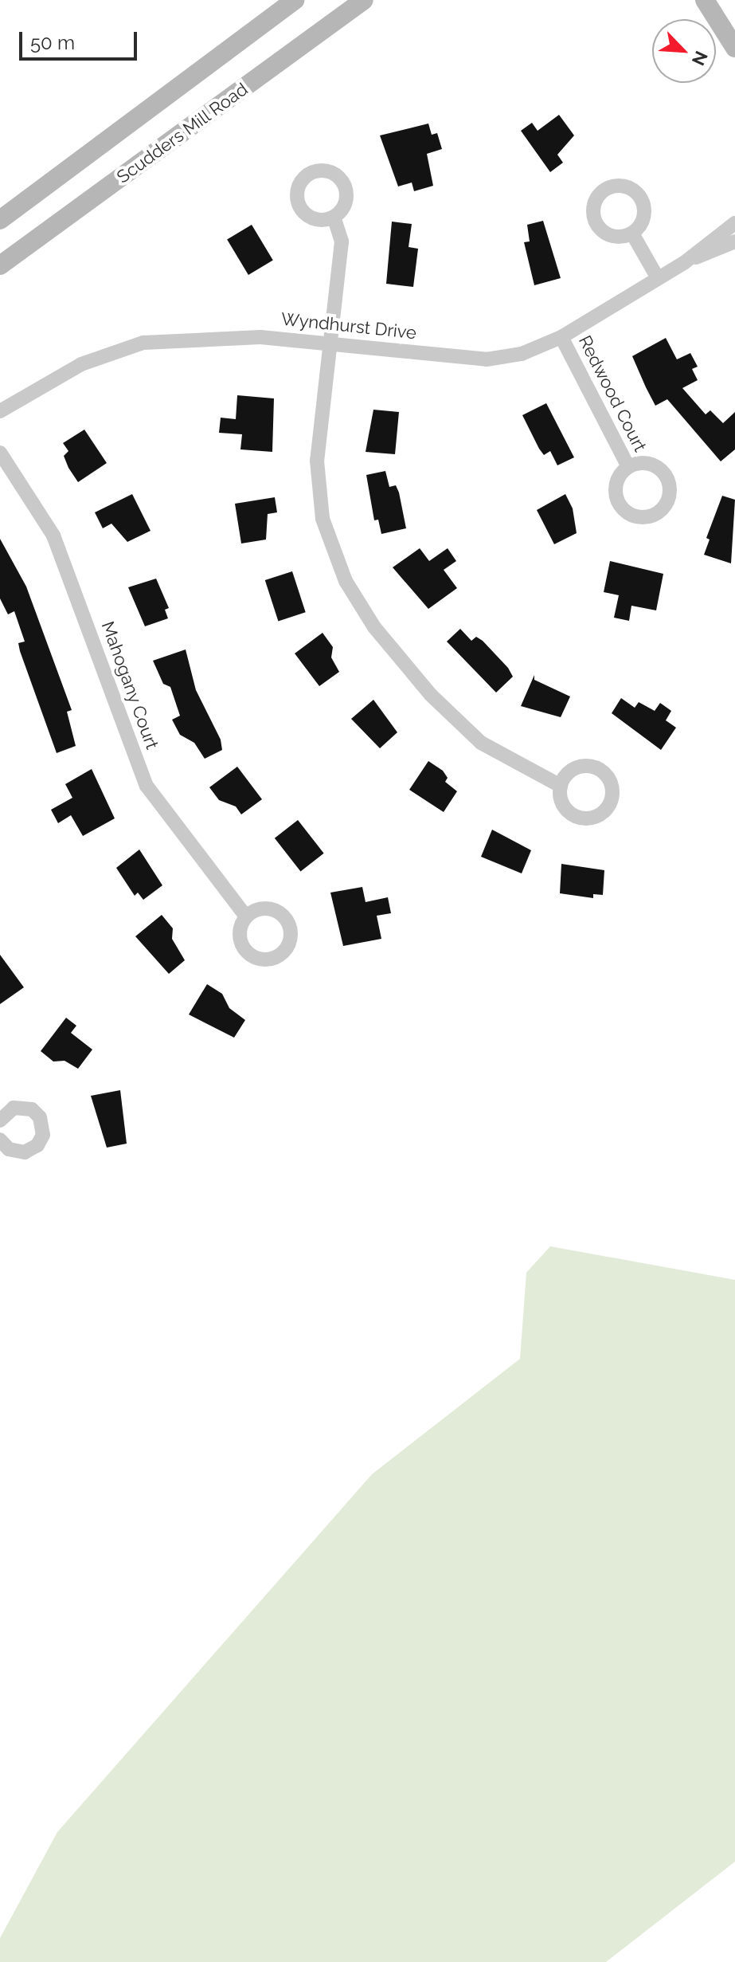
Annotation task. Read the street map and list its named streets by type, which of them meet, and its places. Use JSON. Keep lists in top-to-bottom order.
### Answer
{
  "streets": {
    "main road": ["Scudders Mill Road"],
    "street": ["Wyndhurst Drive", "Redwood Court", "Mahogany Court"]
  },
  "crossings": [
    ["Wyndhurst Drive", "Redwood Court"]
  ],
  "scale_bar": "50 m",
  "north": "bottom right"
}
